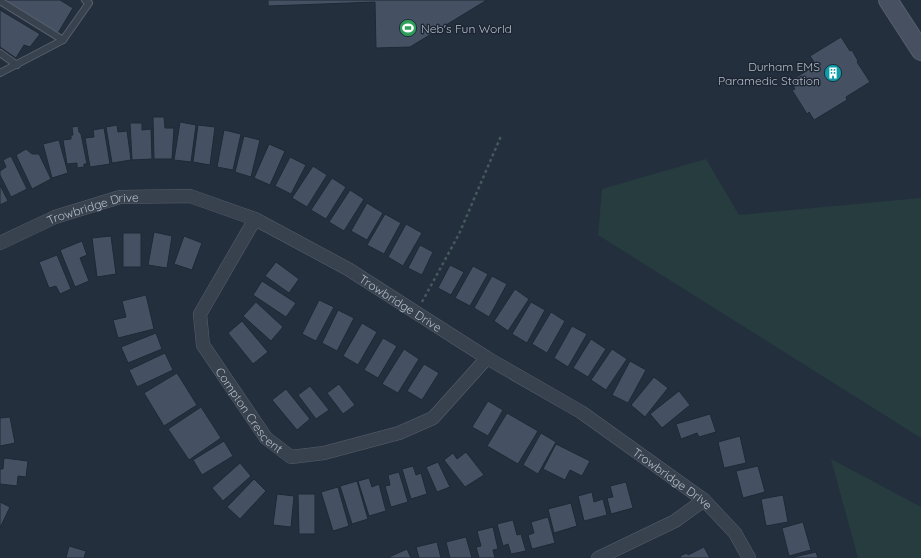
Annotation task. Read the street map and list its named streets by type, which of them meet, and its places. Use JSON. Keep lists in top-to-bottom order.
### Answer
{
  "streets": {
    "street": ["Trowbridge Drive", "Compton Crescent"]
  },
  "crossings": [
    ["Trowbridge Drive", "Compton Crescent"]
  ],
  "places": {
    "sports": ["Neb's Fun World"],
    "building": ["Durham EMS Paramedic Station"]
  }
}
